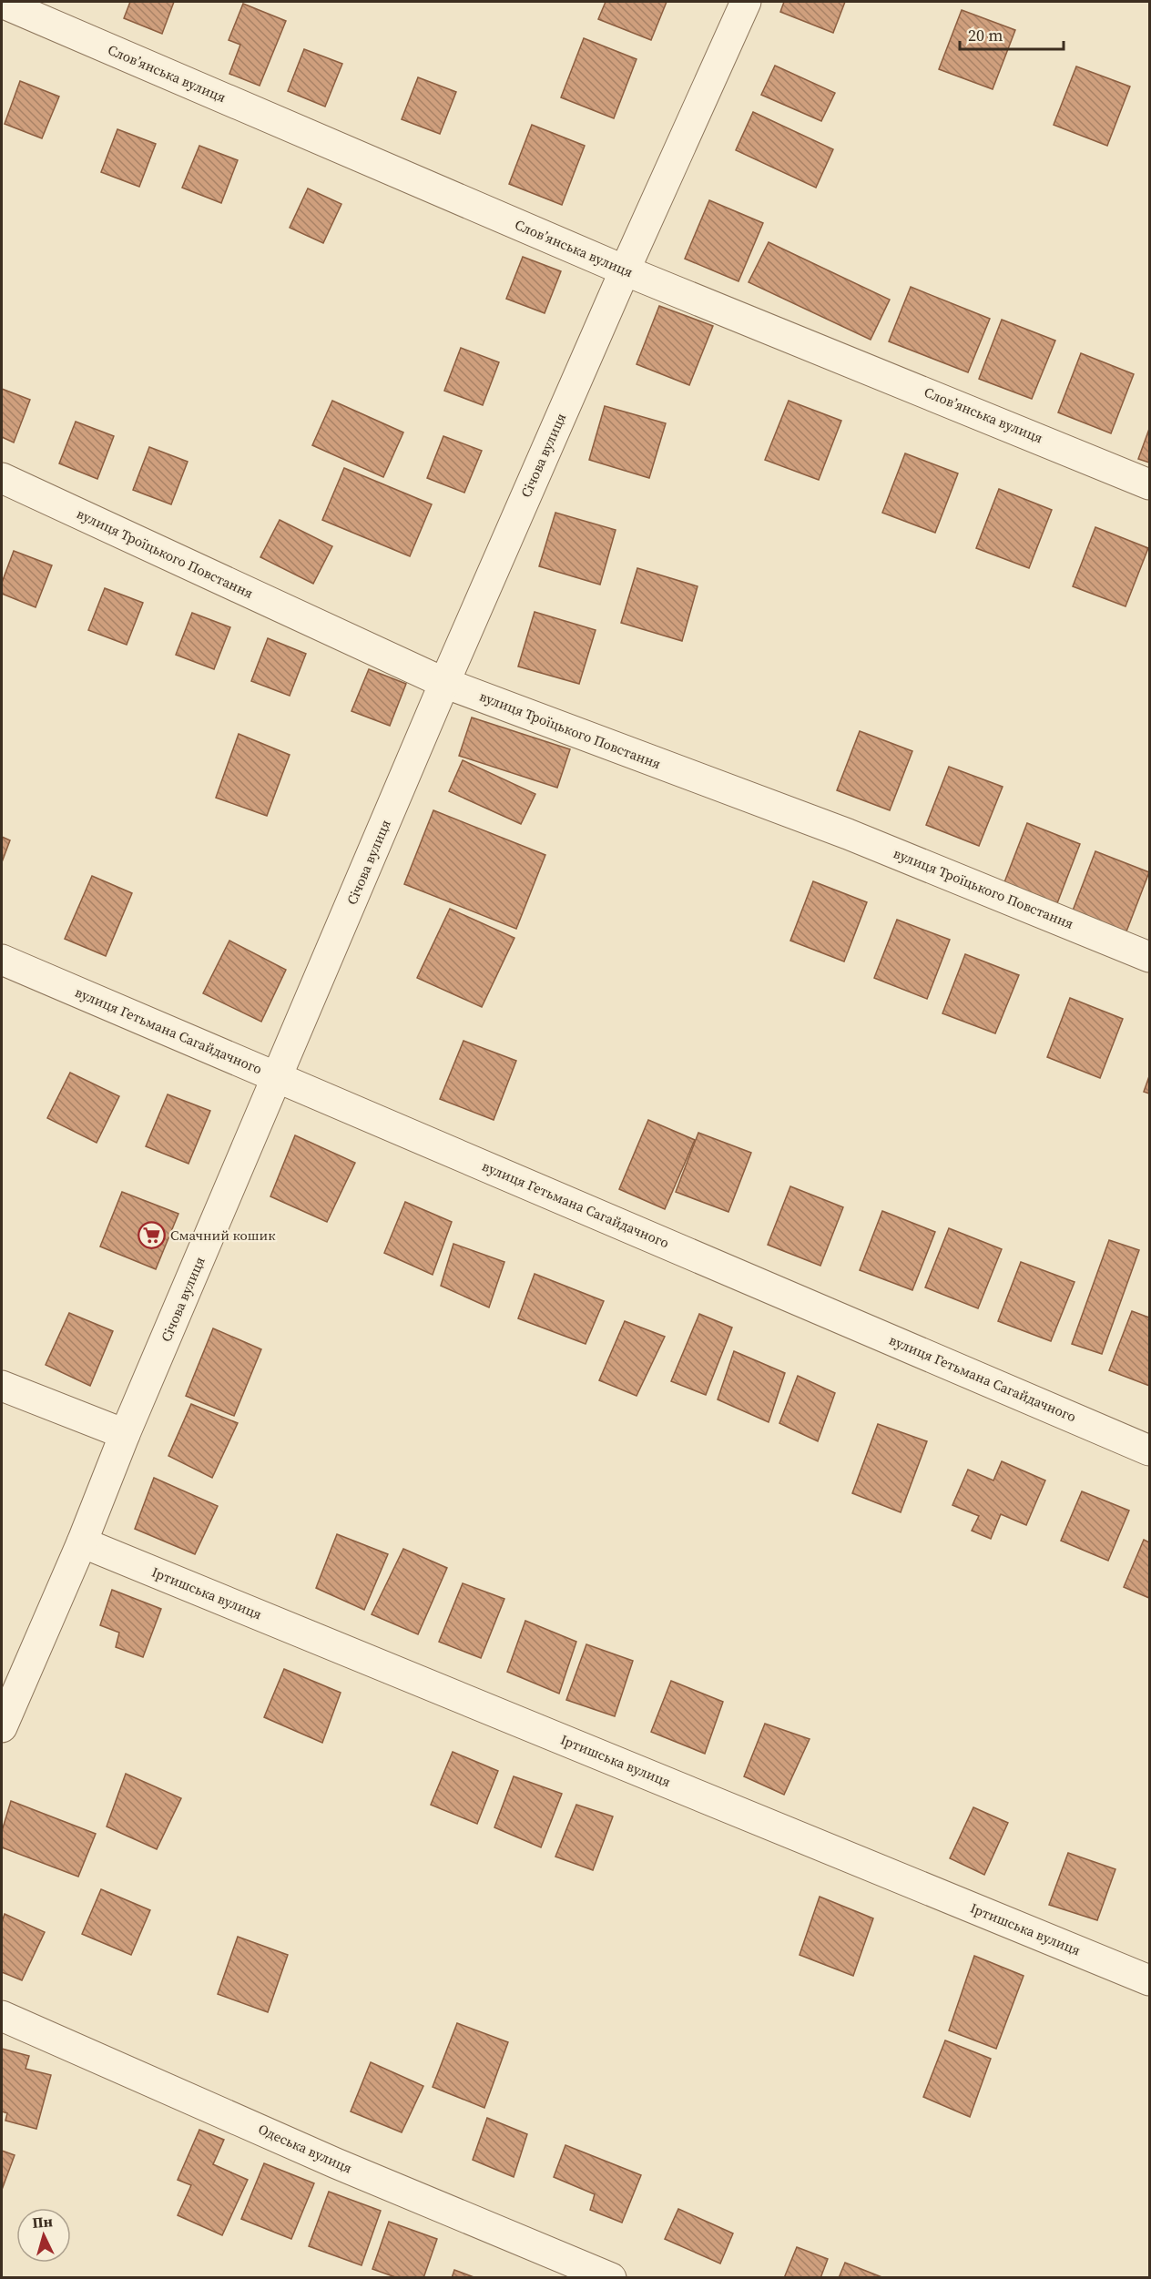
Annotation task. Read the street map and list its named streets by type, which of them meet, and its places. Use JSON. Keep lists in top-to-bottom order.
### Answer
{
  "streets": {
    "street": [
      "Словʼянська вулиця",
      "Січова вулиця",
      "вулиця Троїцького Повстання",
      "вулиця Гетьмана Сагайдачного",
      "Іртишська вулиця",
      "Одеська вулиця"
    ]
  },
  "crossings": [
    ["Словʼянська вулиця", "Січова вулиця"],
    ["Січова вулиця", "вулиця Троїцького Повстання"],
    ["Січова вулиця", "вулиця Гетьмана Сагайдачного"],
    ["Січова вулиця", "Іртишська вулиця"]
  ],
  "places": {
    "supermarket": ["Смачний кошик"]
  },
  "scale_bar": "20 m",
  "north": "top"
}
